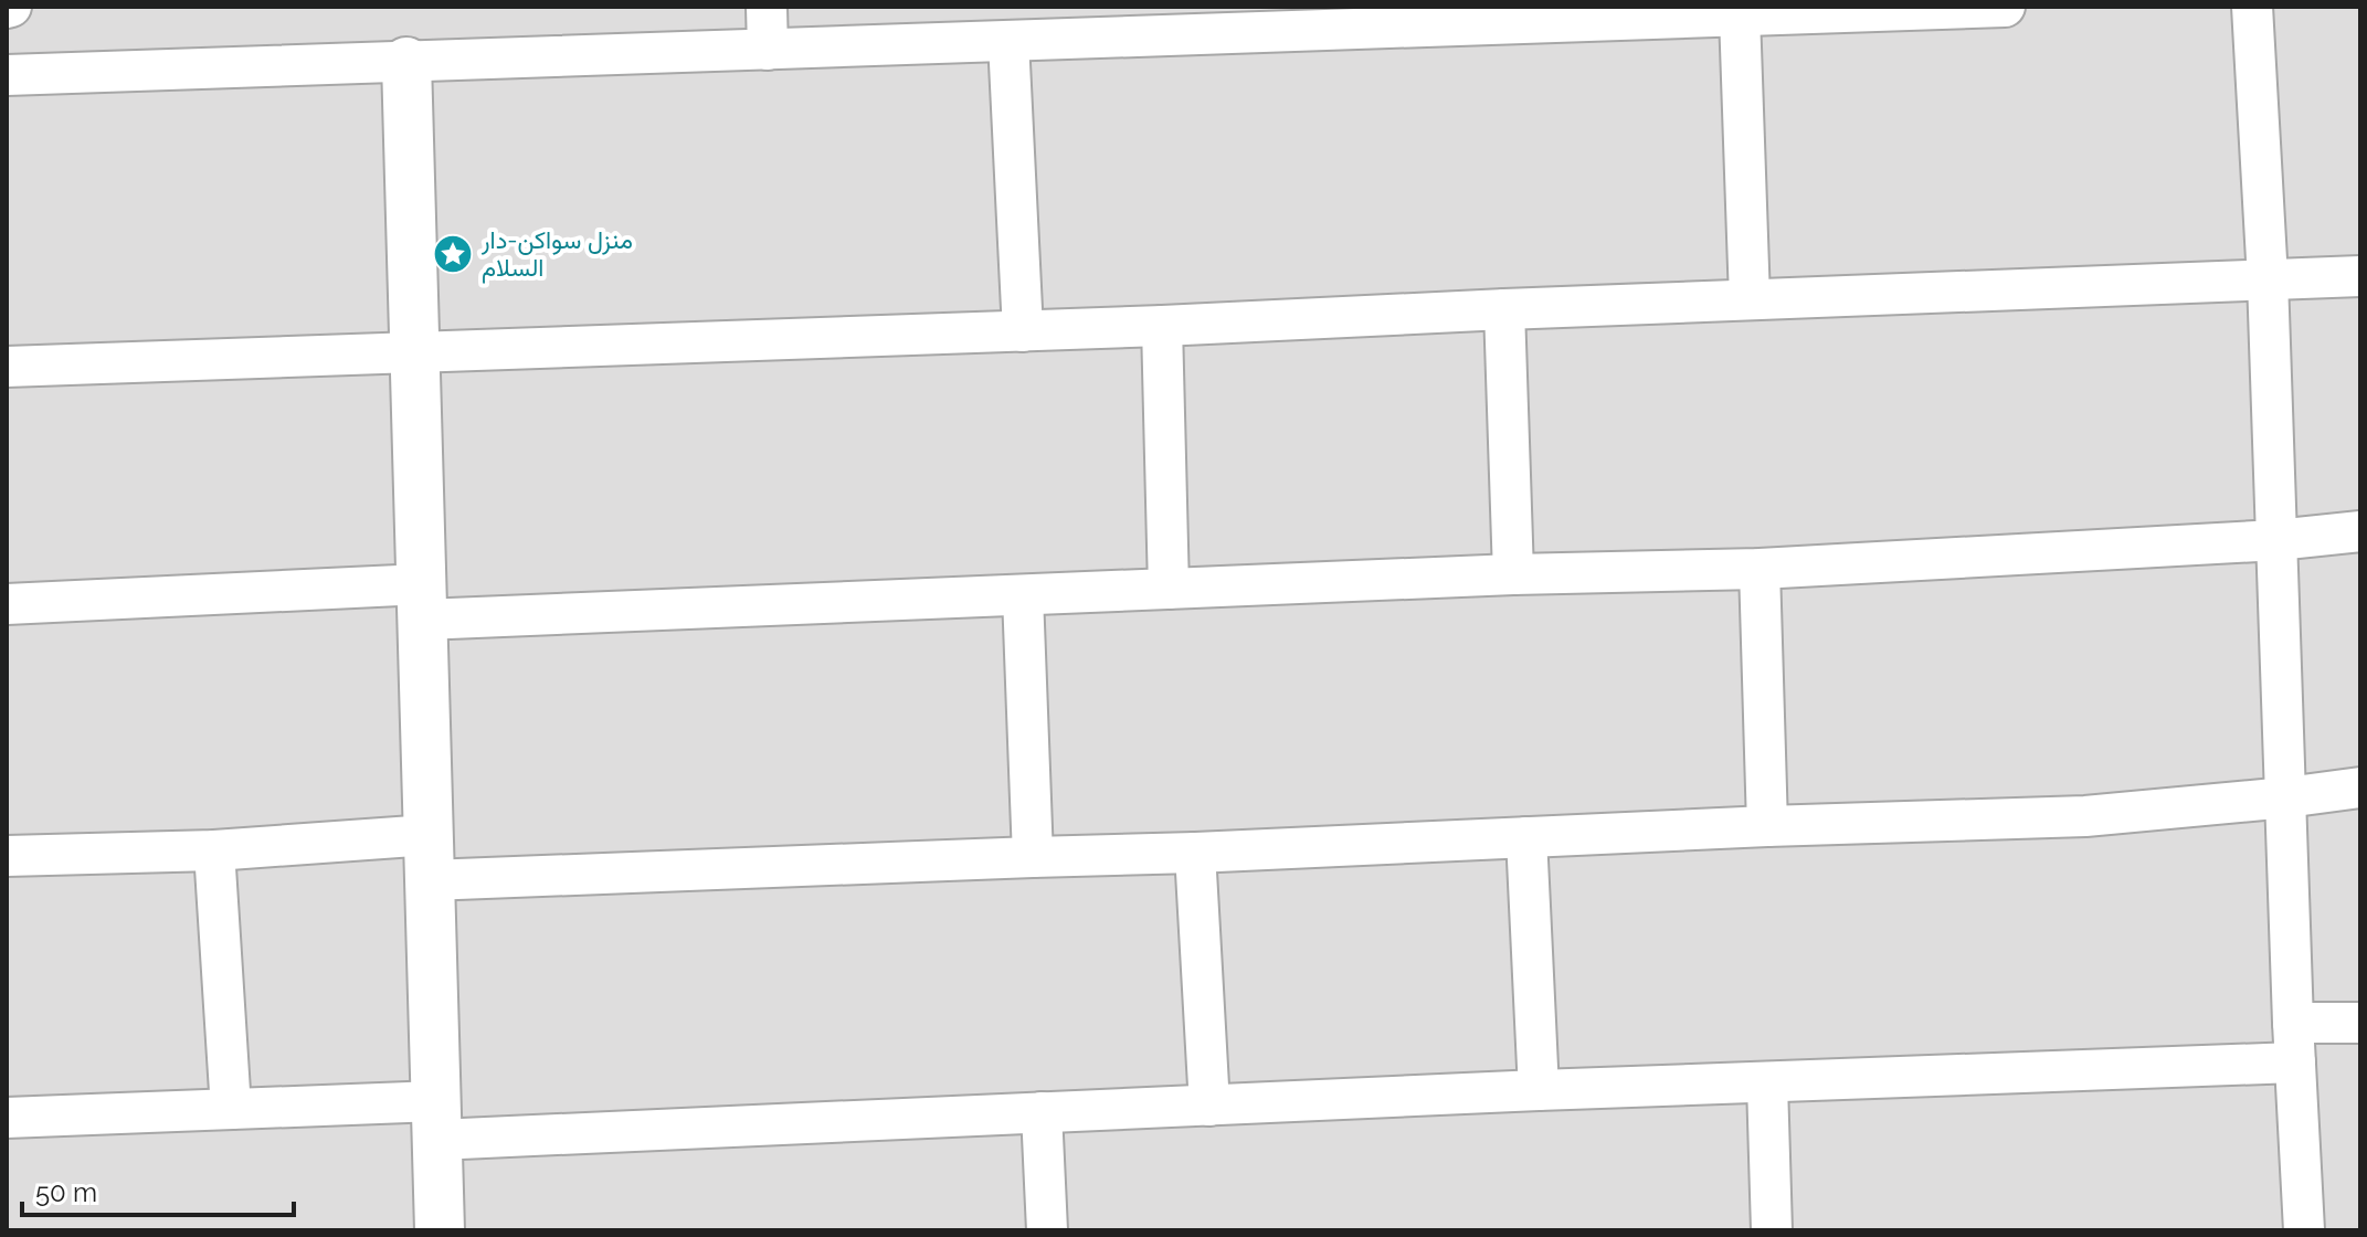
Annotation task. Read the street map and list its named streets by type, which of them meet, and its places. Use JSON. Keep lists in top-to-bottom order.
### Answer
{
  "places": {
    "place": ["منزل سواكن-دار السلام"]
  },
  "scale_bar": "50 m"
}
